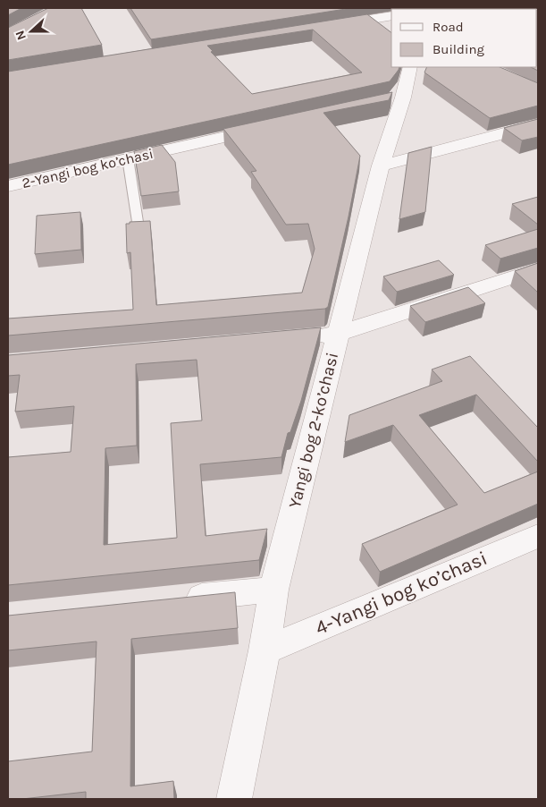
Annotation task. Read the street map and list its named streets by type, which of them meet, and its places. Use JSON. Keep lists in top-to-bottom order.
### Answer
{
  "streets": {
    "street": ["2-Yangi bog koʼchasi", "Yangi bog 2-koʼchasi", "4-Yangi bog koʼchasi"]
  },
  "crossings": [
    ["Yangi bog 2-koʼchasi", "4-Yangi bog koʼchasi"]
  ],
  "legend": ["Road", "Building"],
  "north": "left"
}
